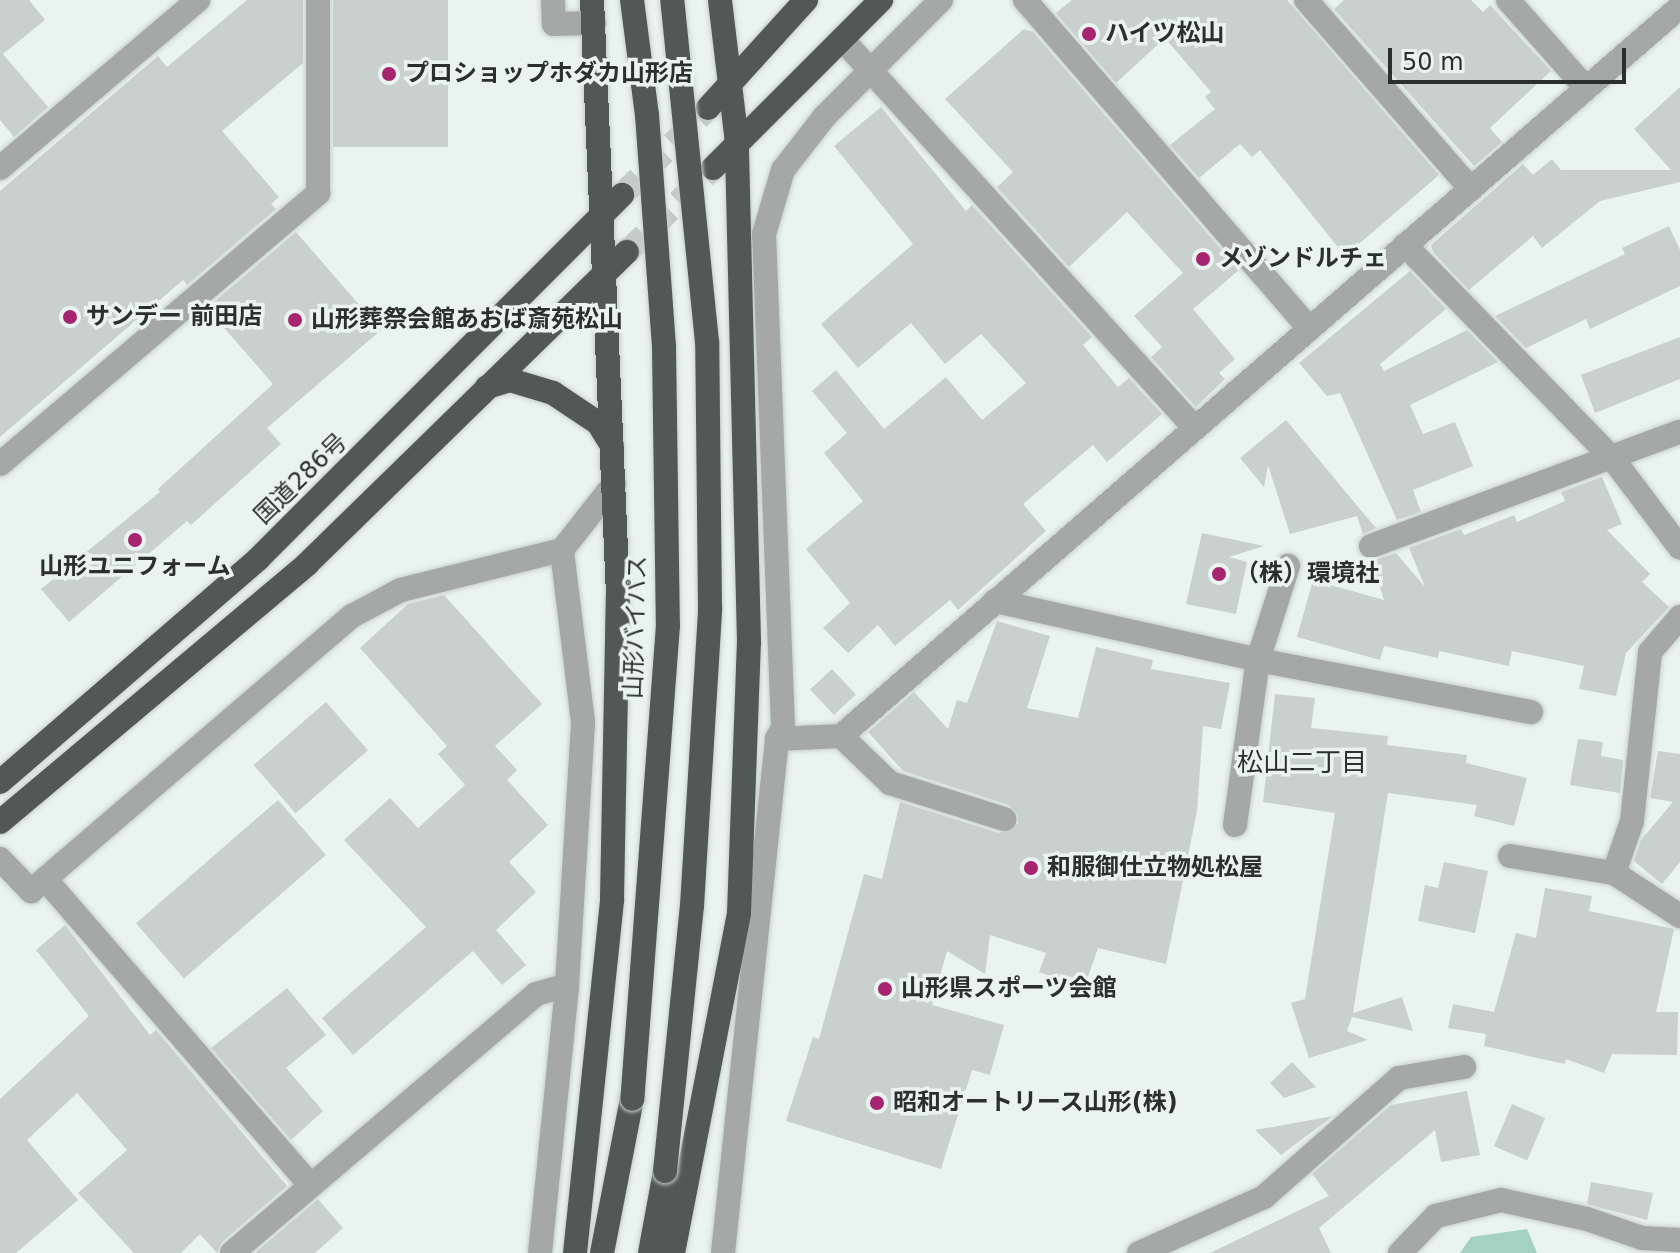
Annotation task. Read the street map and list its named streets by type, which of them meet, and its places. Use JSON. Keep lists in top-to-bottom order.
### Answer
{
  "streets": {
    "highway": ["国道286号", "山形バイパス"]
  },
  "districts": ["松山二丁目"],
  "places": [
    "ハイツ松山",
    "プロショップホダカ山形店",
    "メゾンドルチェ",
    "サンデー 前田店",
    "山形葬祭会館あおば斎苑松山",
    "山形ユニフォーム",
    "（株）環境社",
    "和服御仕立物処松屋",
    "山形県スポーツ会館",
    "昭和オートリース山形(株)"
  ],
  "scale_bar": "50 m"
}
